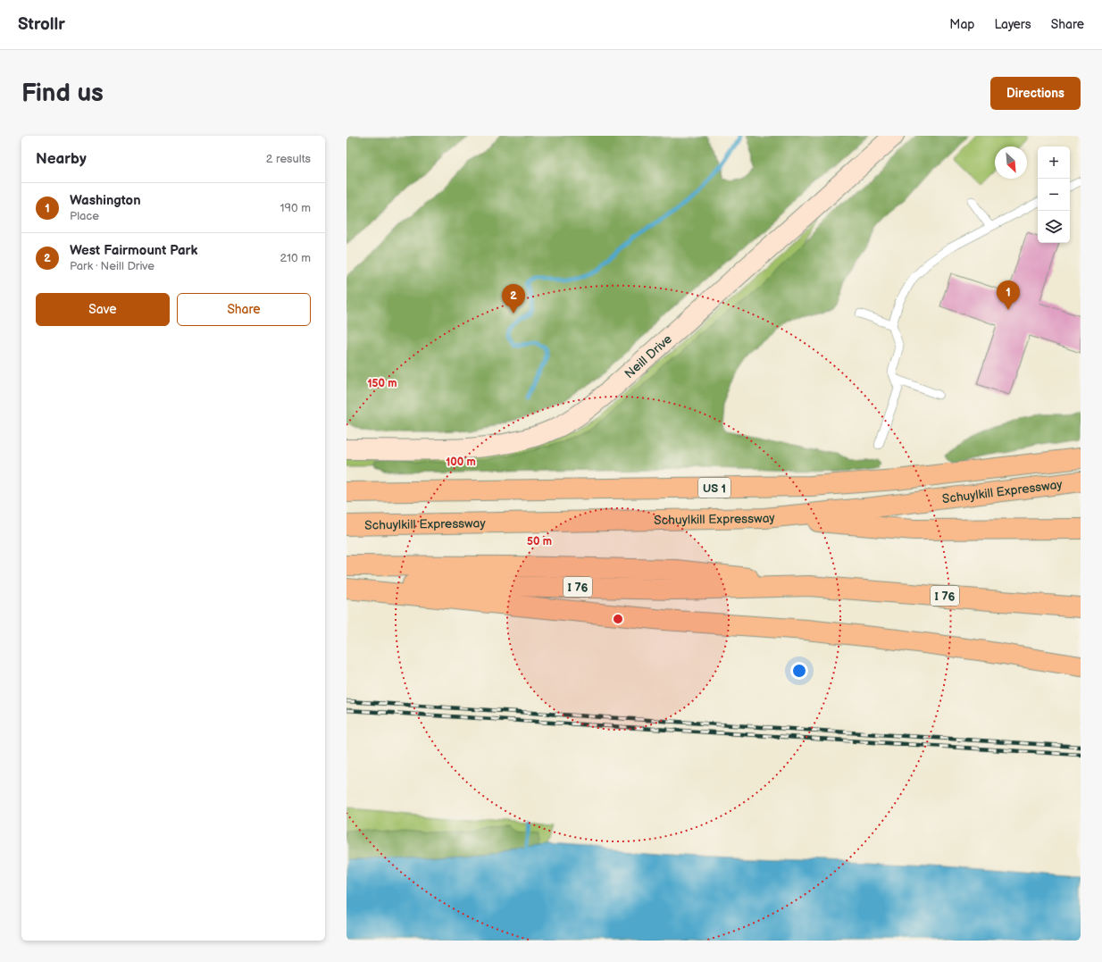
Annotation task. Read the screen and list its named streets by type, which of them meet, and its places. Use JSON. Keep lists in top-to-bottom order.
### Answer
{
  "streets": {
    "highway": ["US 1", "Schuylkill Expressway", "I 76"],
    "main road": ["Neill Drive"]
  },
  "north": "bottom right",
  "page": {
    "header": "Strollr",
    "nav": ["Map", "Layers", "Share"],
    "buttons": [
      "Directions",
      ["Save", "Share"]
    ],
    "title": "Find us",
    "heading": ["Nearby", "2 results"],
    "map_buttons": ["+", "−"],
    "list": [
      {
        "mark": "1",
        "name": "Washington",
        "note": "Place",
        "value": "190 m"
      },
      {
        "mark": "2",
        "name": "West Fairmount Park",
        "note": "Park · Neill Drive",
        "value": "210 m"
      }
    ],
    "pins": ["1", "2"]
  },
  "rings": ["150 m", "100 m", "50 m"]
}
